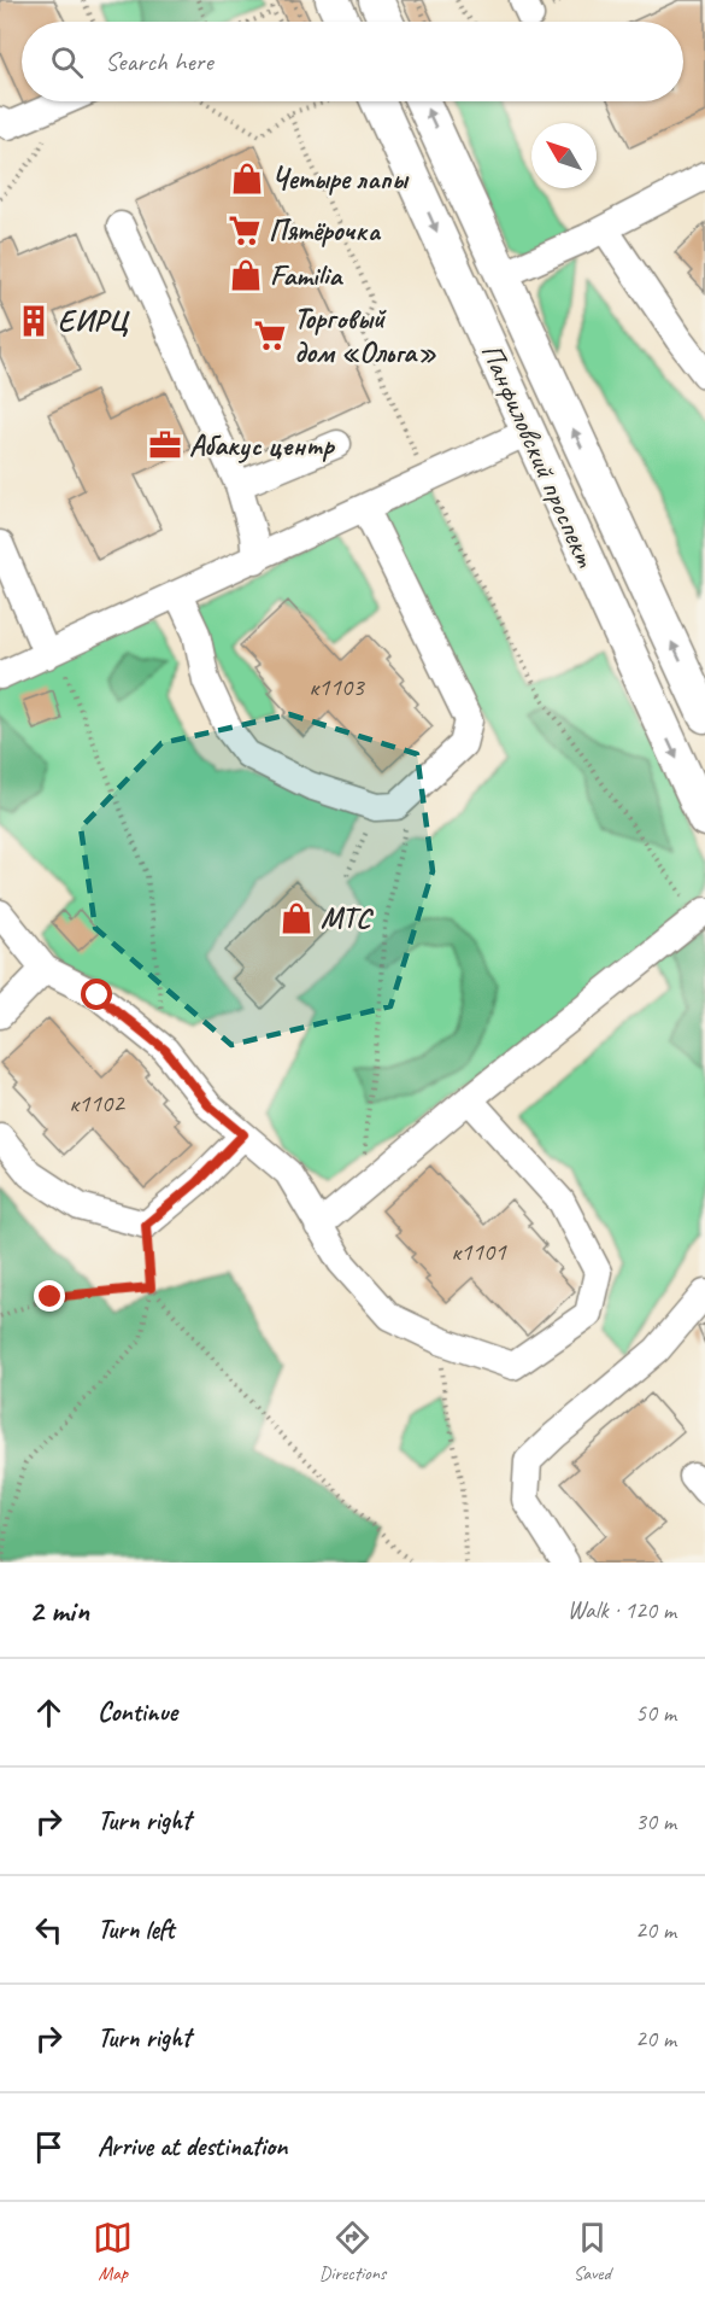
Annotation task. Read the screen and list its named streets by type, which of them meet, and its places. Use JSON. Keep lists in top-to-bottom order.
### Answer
{
  "streets": {
    "main road": ["Панфиловский проспект"]
  },
  "places": {
    "shop": ["Четыре лапы", "Familia", "МТС"],
    "supermarket": ["Пятёрочка", "Торговый дом «Ольга»"],
    "building": ["ЕИРЦ"],
    "office": ["Абакус центр"]
  },
  "house_numbers": ["к1103", "к1102", "к1101"],
  "north": "top left",
  "page": {
    "search": "Search here",
    "heading": ["2 min", "Walk · 120 m"],
    "list": [
      ["Continue", "50 m"],
      ["Turn right", "30 m"],
      ["Turn left", "20 m"],
      ["Turn right", "20 m"],
      "Arrive at destination"
    ],
    "nav": ["Map", "Directions", "Saved"]
  }
}
